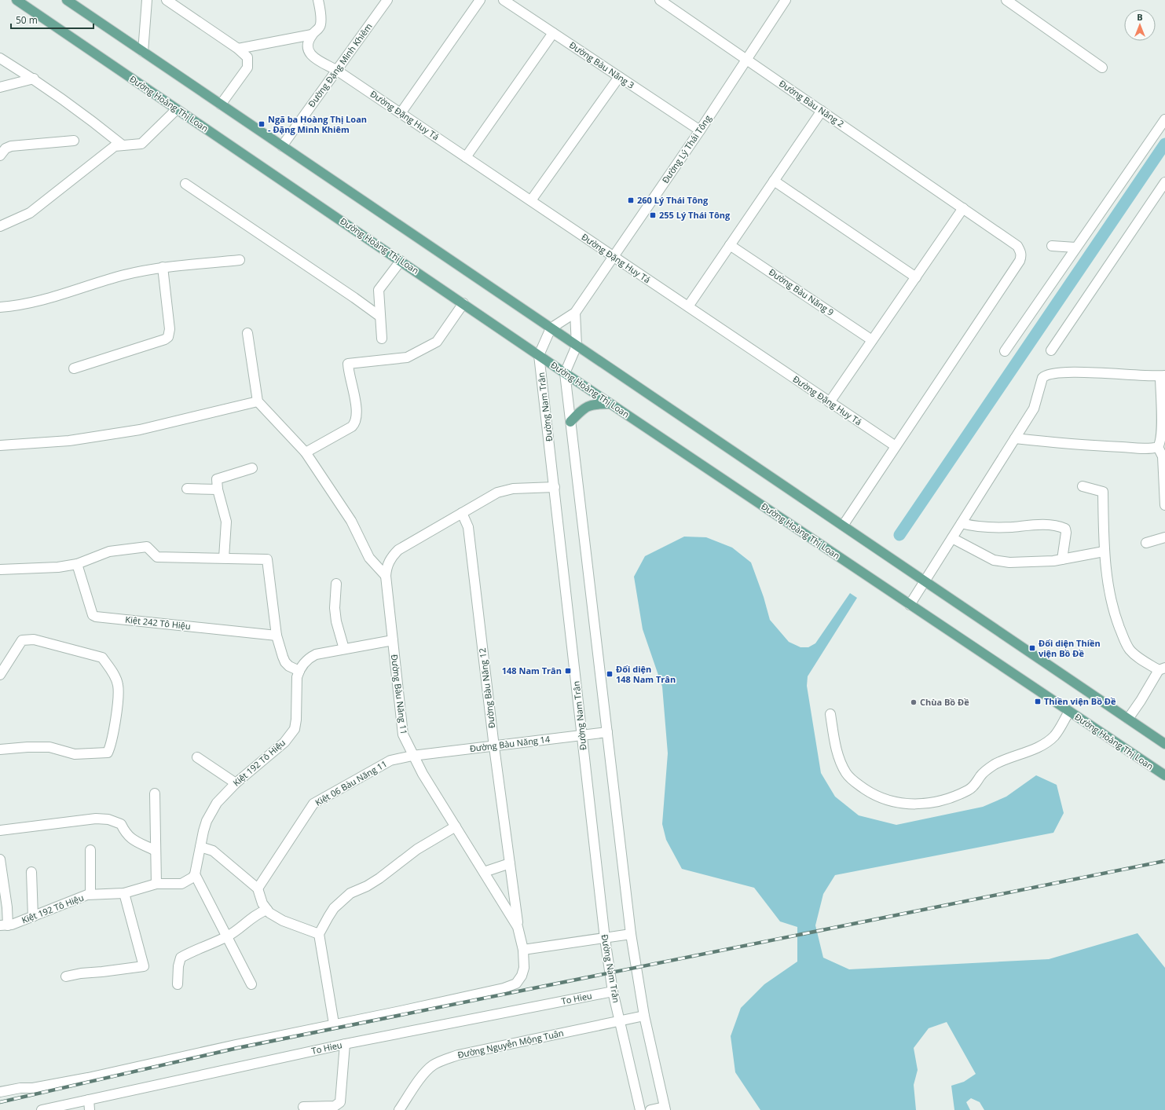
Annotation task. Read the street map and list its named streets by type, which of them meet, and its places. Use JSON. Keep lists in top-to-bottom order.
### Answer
{
  "streets": {
    "main road": ["Đường Hoàng Thị Loan"],
    "street": [
      "Đường Đặng Minh Khiêm",
      "Đường Bàu Năng 3",
      "Đường Bàu Năng 2",
      "Đường Đặng Huy Tá",
      "Đường Lý Thái Tông",
      "Đường Bàu Năng 9",
      "Đường Nam Trân",
      "Kiệt 242 Tô Hiệu",
      "Đường Bàu Năng 12",
      "Đường Bàu Năng 11",
      "Đường Bàu Năng 14",
      "Kiệt 192 Tô Hiệu",
      "Kiệt 06 Bàu Năng 11",
      "To Hieu",
      "Đường Nguyễn Mộng Tuân"
    ]
  },
  "crossings": [
    ["Đường Đặng Minh Khiêm", "Đường Đặng Huy Tá"],
    ["Đường Bàu Năng 3", "Đường Lý Thái Tông"],
    ["Đường Hoàng Thị Loan", "Đường Nam Trân"],
    ["Đường Bàu Năng 2", "Đường Đặng Huy Tá"],
    ["Đường Bàu Năng 2", "Đường Lý Thái Tông"],
    ["Đường Đặng Huy Tá", "Đường Lý Thái Tông"],
    ["Đường Nam Trân", "Đường Bàu Năng 11"],
    ["Đường Nam Trân", "Đường Bàu Năng 14"],
    ["Đường Nam Trân", "To Hieu"],
    ["Đường Nam Trân", "Đường Nguyễn Mộng Tuân"],
    ["Đường Bàu Năng 12", "Đường Bàu Năng 11"],
    ["Đường Bàu Năng 12", "Đường Bàu Năng 14"],
    ["Đường Bàu Năng 11", "Đường Bàu Năng 14"],
    ["Đường Bàu Năng 11", "Kiệt 192 Tô Hiệu"],
    ["Đường Bàu Năng 11", "Kiệt 06 Bàu Năng 11"],
    ["Đường Bàu Năng 14", "Kiệt 06 Bàu Năng 11"]
  ],
  "places": {
    "transit": [
      "Ngã ba Hoàng Thị Loan - Đặng Minh Khiêm",
      "260 Lý Thái Tông",
      "255 Lý Thái Tông",
      "Đối diện Thiền viện Bồ Đề",
      "148 Nam Trân",
      "Đối diện 148 Nam Trân",
      "Thiền viện Bồ Đề"
    ],
    "other": ["Chùa Bồ Đề"]
  },
  "scale_bar": "50 m",
  "north": "top"
}
